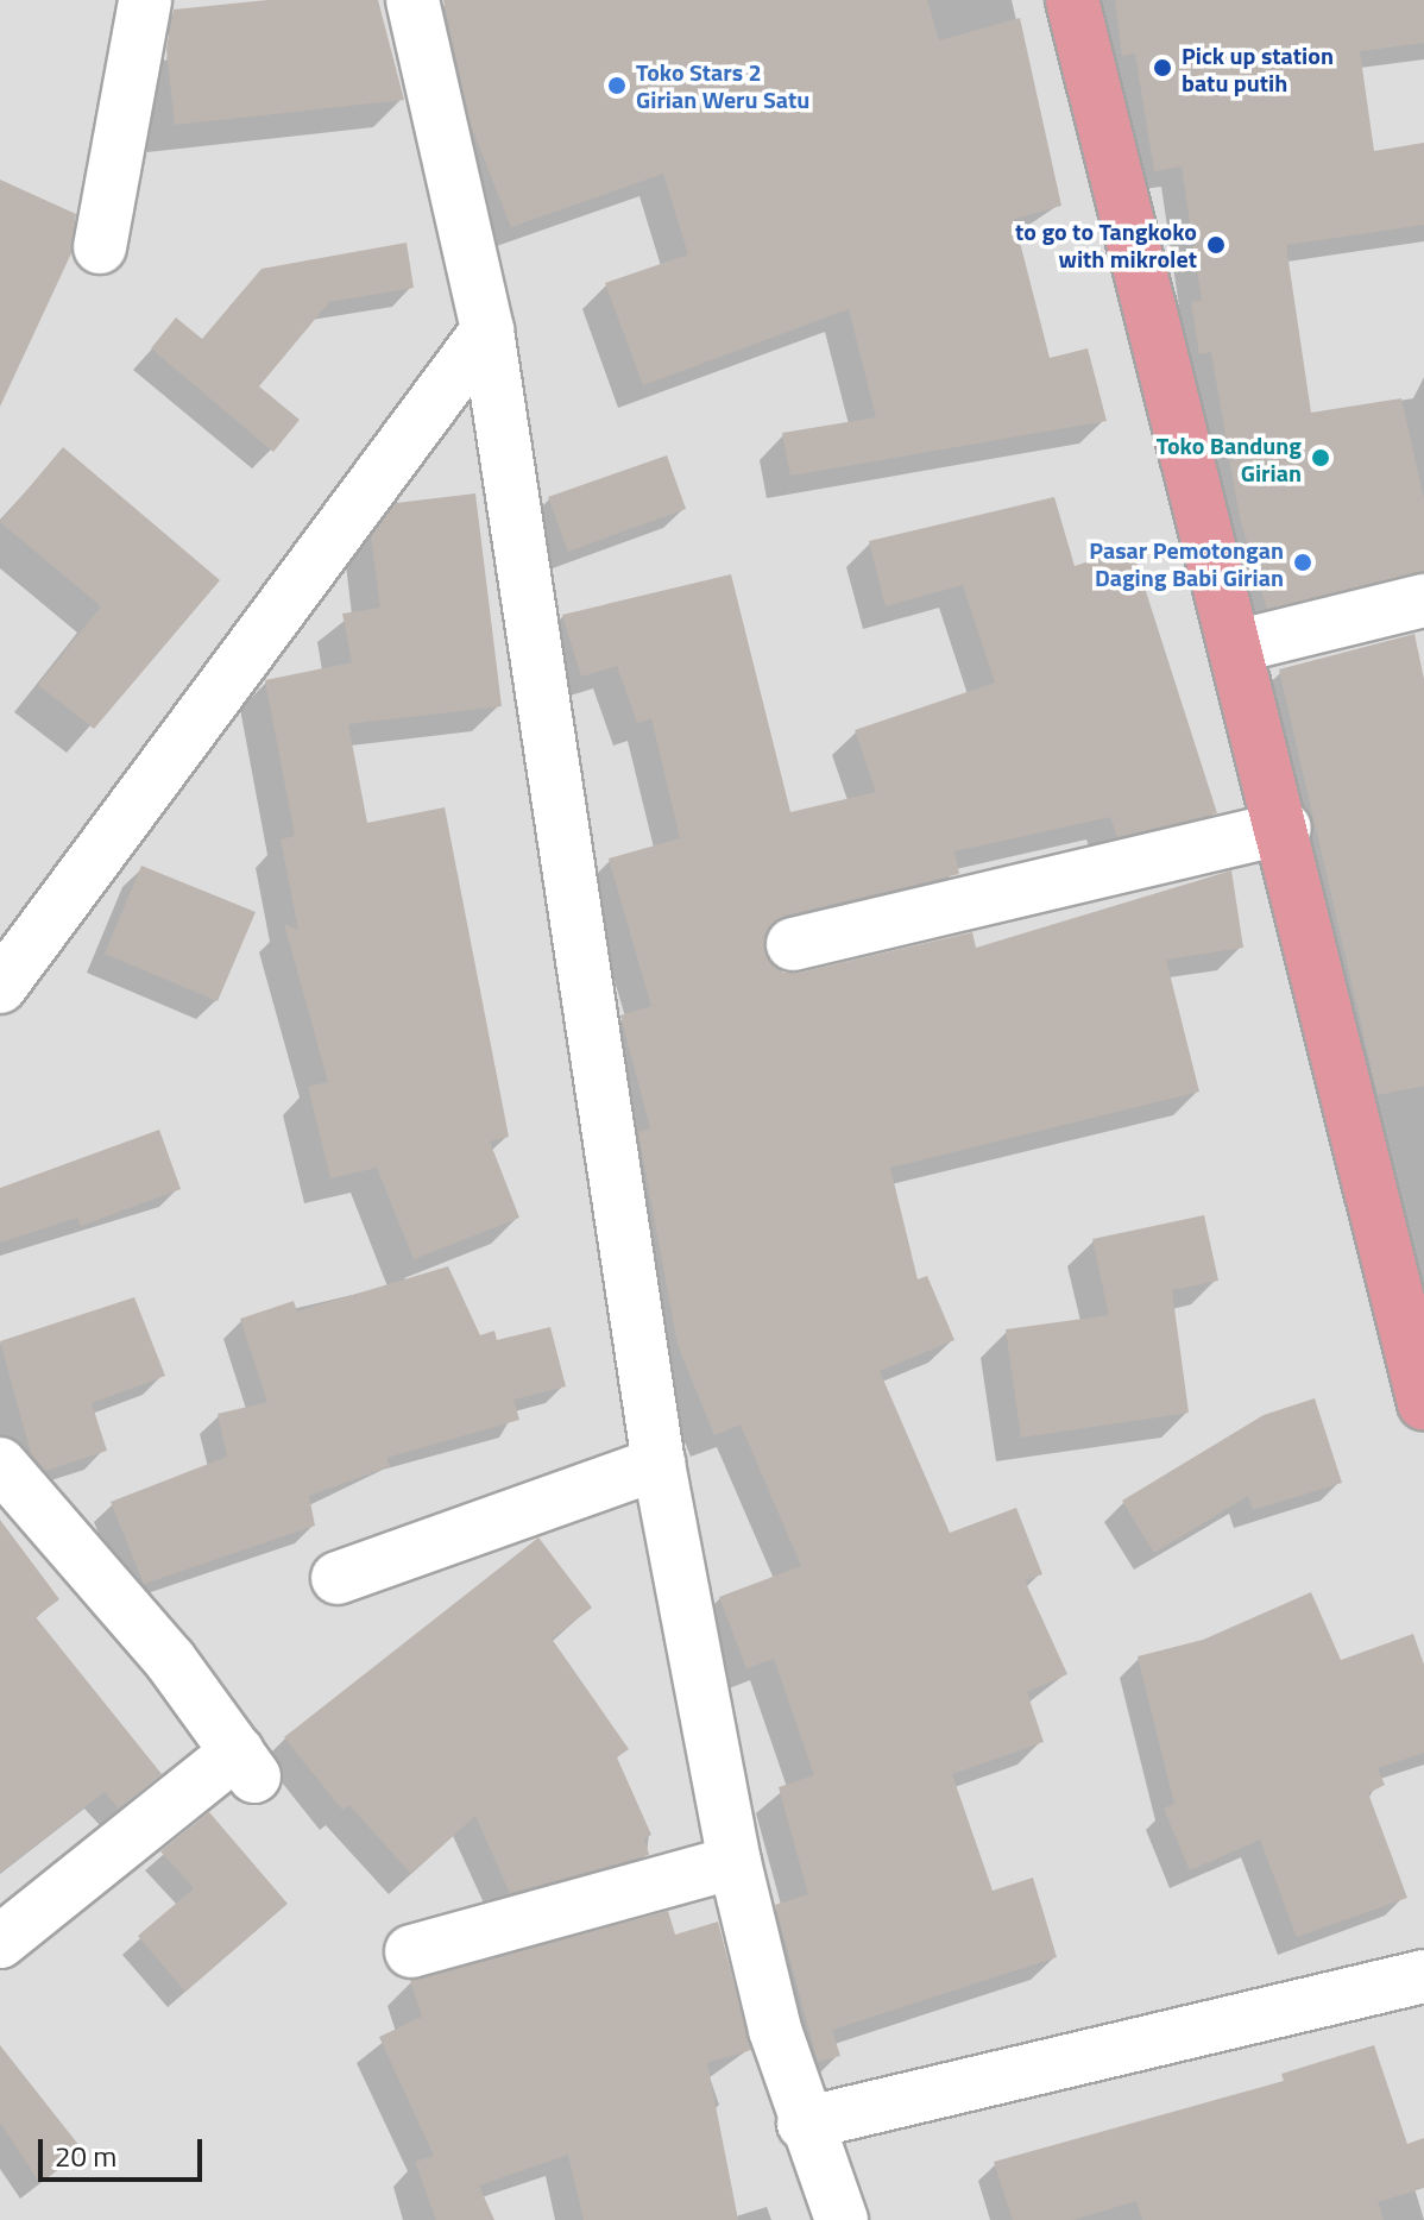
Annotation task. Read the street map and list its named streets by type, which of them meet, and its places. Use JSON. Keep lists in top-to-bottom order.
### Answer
{
  "places": [
    "Pick up station batu putih",
    "Toko Stars 2 Girian Weru Satu",
    "to go to Tangkoko with mikrolet",
    "Toko Bandung Girian",
    "Pasar Pemotongan Daging Babi Girian"
  ],
  "scale_bar": "20 m"
}
